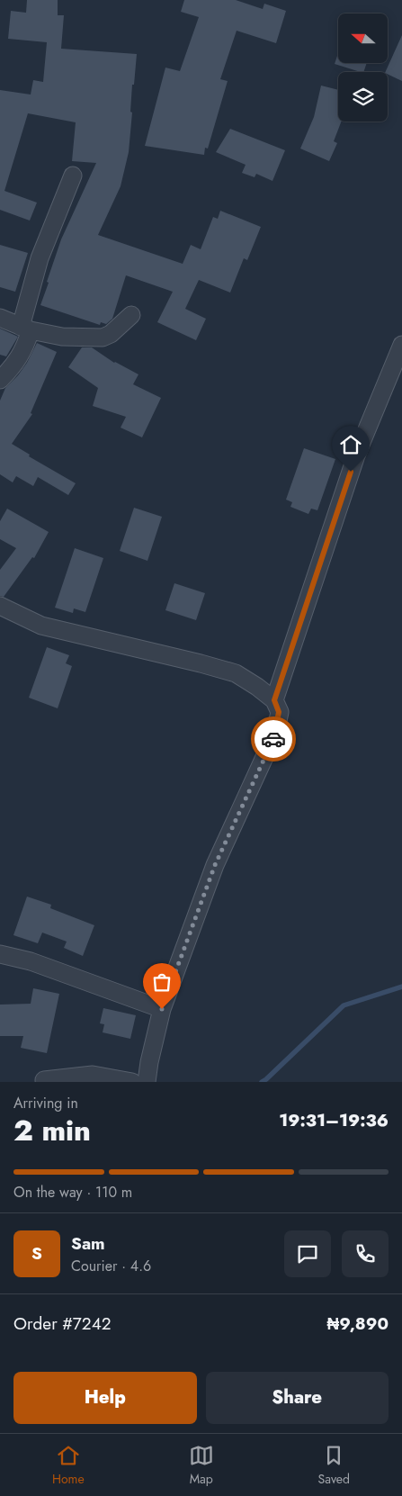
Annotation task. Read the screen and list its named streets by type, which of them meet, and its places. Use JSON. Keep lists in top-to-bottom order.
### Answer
{
  "north": "left",
  "page": {
    "heading": ["2 min", "Arriving in", "19:31–19:36"],
    "panel": [
      "Sam",
      "Courier · 4.6",
      "Order #7242",
      "₦9,890"
    ],
    "bar": "On the way · 110 m",
    "round": "S",
    "buttons": ["Help", "Share"],
    "tabs": ["Home", "Map", "Saved"]
  }
}
